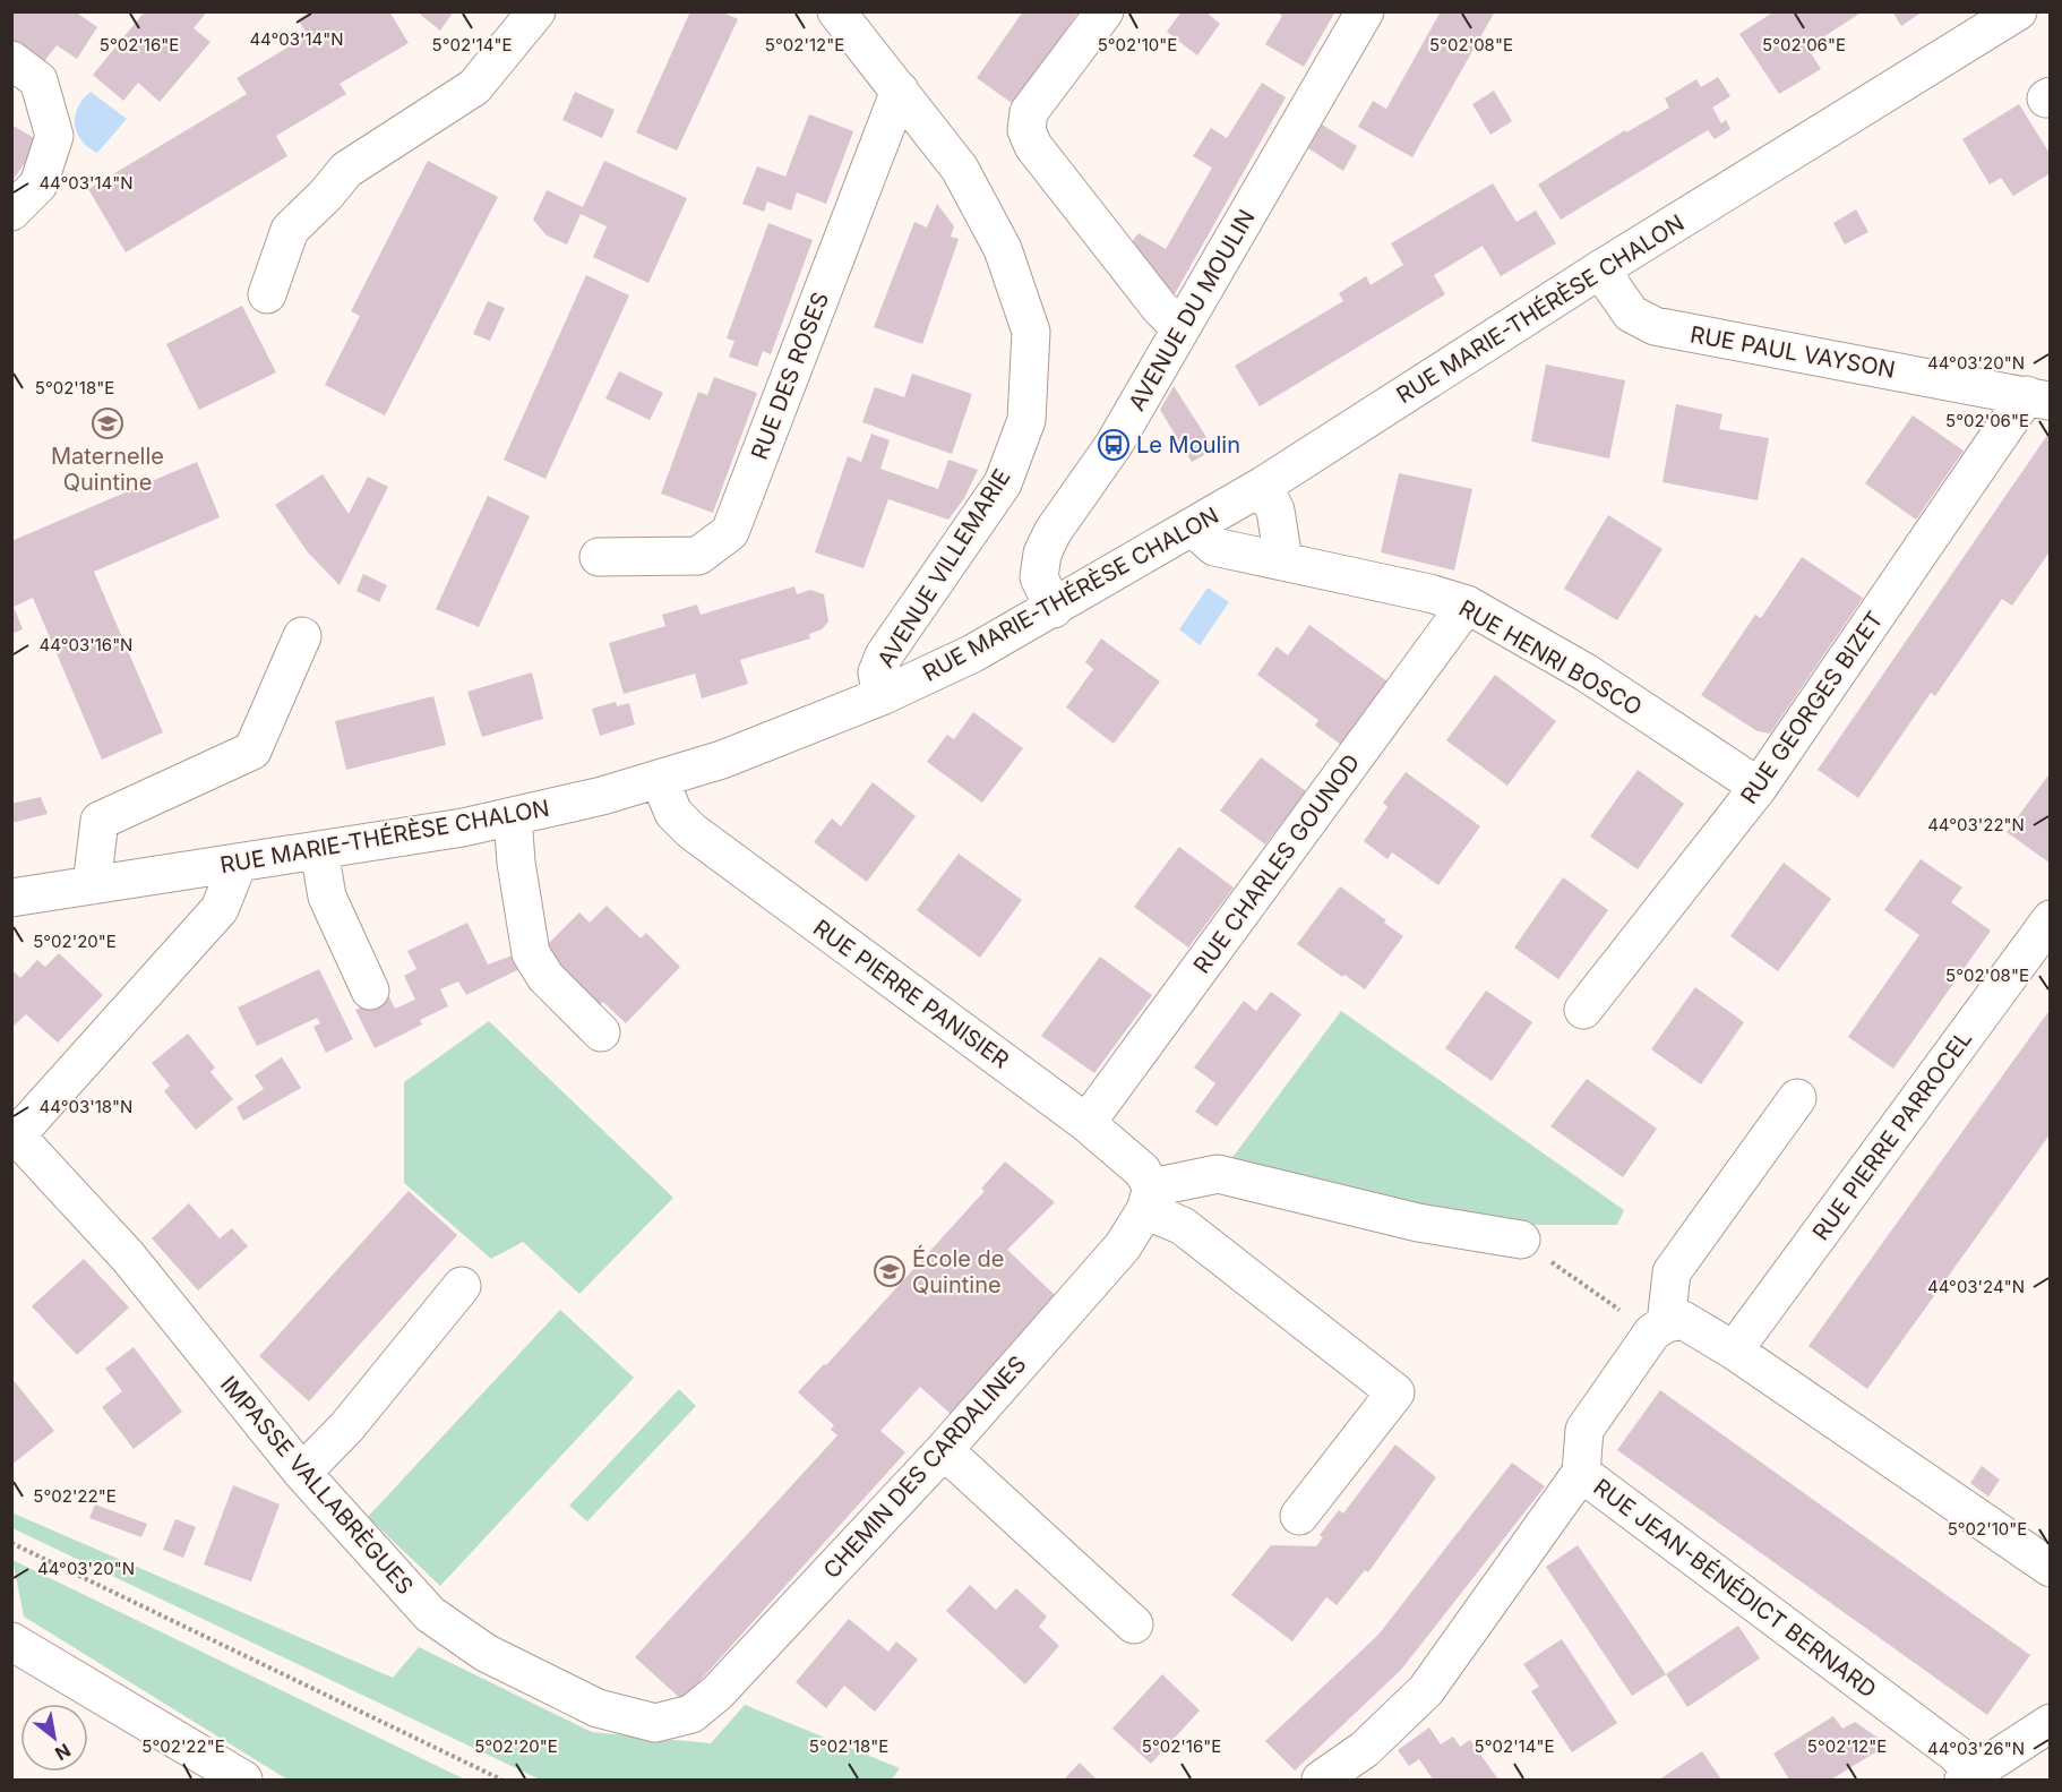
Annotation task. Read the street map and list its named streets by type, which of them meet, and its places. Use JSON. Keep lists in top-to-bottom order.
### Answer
{
  "streets": {
    "street": [
      "RUE MARIE-THÉRÈSE CHALON",
      "AVENUE DU MOULIN",
      "RUE PAUL VAYSON",
      "RUE DES ROSES",
      "AVENUE VILLEMARIE",
      "RUE HENRI BOSCO",
      "RUE GEORGES BIZET",
      "RUE CHARLES GOUNOD",
      "RUE PIERRE PANISIER",
      "RUE PIERRE PARROCEL",
      "CHEMIN DES CARDALINES",
      "IMPASSE VALLABRÈGUES",
      "RUE JEAN-BÉNÉDICT BERNARD"
    ]
  },
  "crossings": [
    ["RUE MARIE-THÉRÈSE CHALON", "AVENUE DU MOULIN"],
    ["RUE MARIE-THÉRÈSE CHALON", "RUE PAUL VAYSON"],
    ["RUE MARIE-THÉRÈSE CHALON", "AVENUE VILLEMARIE"],
    ["RUE MARIE-THÉRÈSE CHALON", "RUE HENRI BOSCO"],
    ["RUE MARIE-THÉRÈSE CHALON", "RUE PIERRE PANISIER"],
    ["RUE PAUL VAYSON", "RUE GEORGES BIZET"],
    ["RUE DES ROSES", "AVENUE VILLEMARIE"],
    ["RUE HENRI BOSCO", "RUE GEORGES BIZET"],
    ["RUE HENRI BOSCO", "RUE CHARLES GOUNOD"],
    ["RUE CHARLES GOUNOD", "RUE PIERRE PANISIER"],
    ["RUE PIERRE PANISIER", "CHEMIN DES CARDALINES"],
    ["CHEMIN DES CARDALINES", "IMPASSE VALLABRÈGUES"]
  ],
  "places": {
    "school or university": ["Maternelle Quintine", "École de Quintine"],
    "bus stop": ["Le Moulin"]
  },
  "north": "bottom right",
  "coordinates": [
    "44°03'14\"N",
    "5°02'16\"E",
    "5°02'14\"E",
    "5°02'12\"E",
    "5°02'10\"E",
    "5°02'08\"E",
    "5°02'06\"E",
    "44°03'20\"N",
    "5°02'18\"E",
    "44°03'16\"N",
    "44°03'22\"N",
    "5°02'20\"E",
    "44°03'18\"N",
    "44°03'24\"N",
    "5°02'22\"E",
    "44°03'26\"N"
  ]
}
